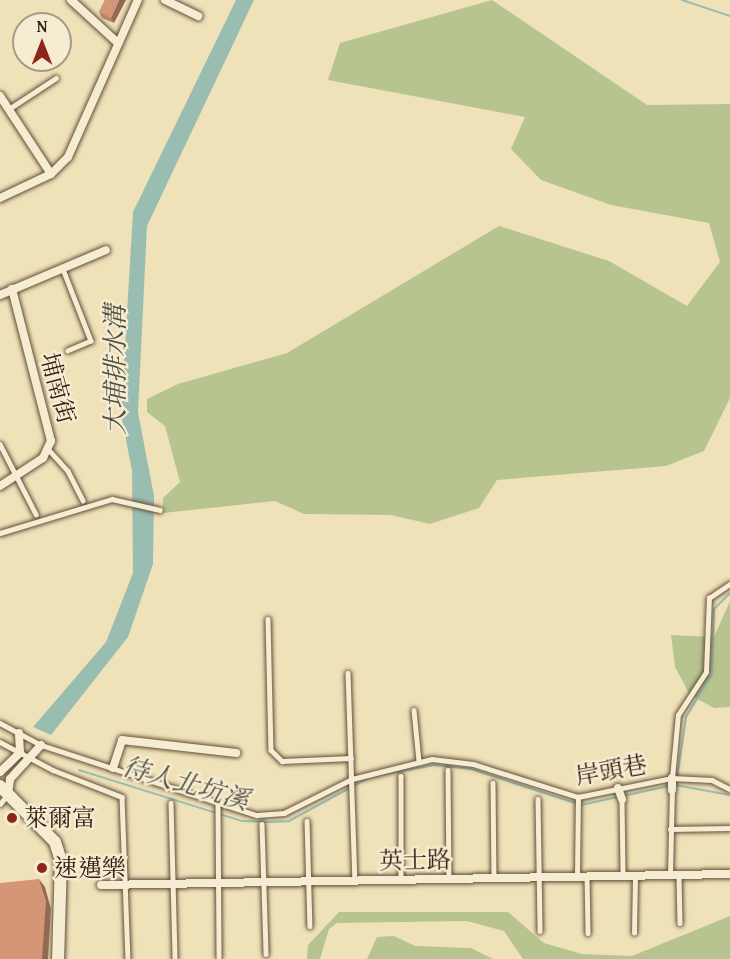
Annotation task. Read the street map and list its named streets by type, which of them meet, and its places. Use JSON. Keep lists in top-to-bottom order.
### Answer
{
  "streets": {
    "street": ["埔南街", "英士路"],
    "lane": ["岸頭巷"]
  },
  "water": ["大埔排水溝", "待人北坑溪"],
  "places": ["萊爾富", "速邁樂"],
  "north": "top"
}
